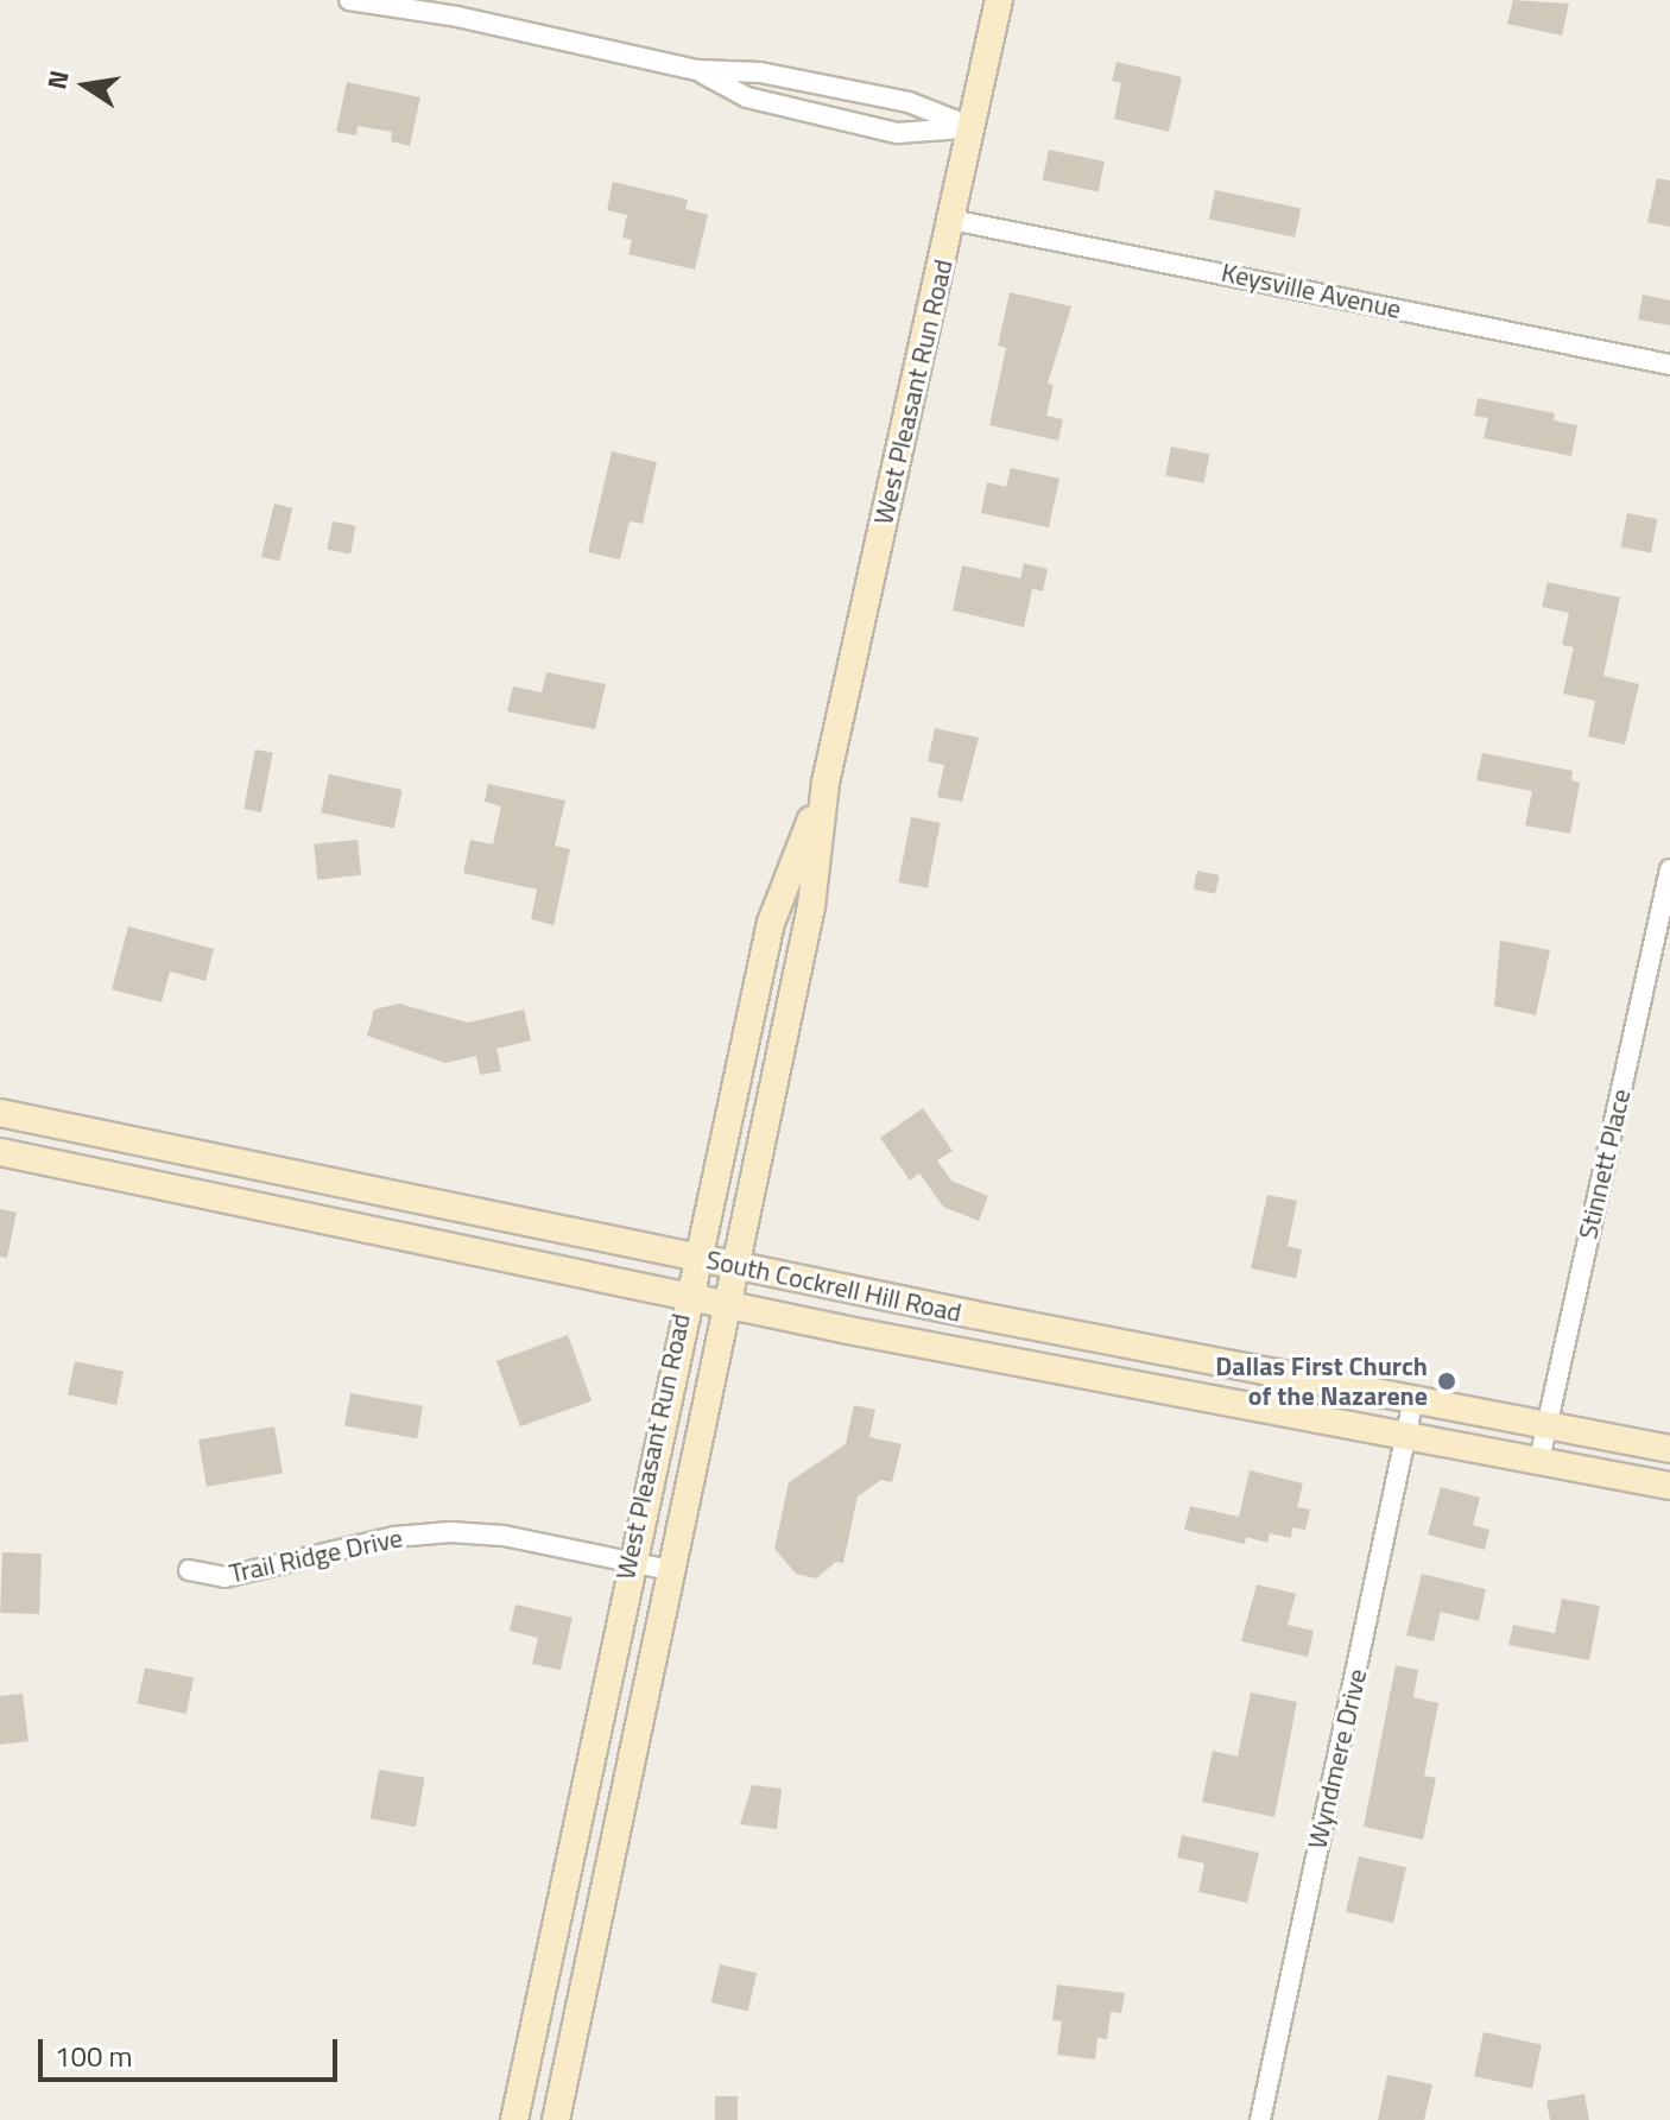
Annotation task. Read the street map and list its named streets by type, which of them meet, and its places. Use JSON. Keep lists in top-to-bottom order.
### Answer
{
  "streets": {
    "main road": ["West Pleasant Run Road", "South Cockrell Hill Road"],
    "street": [
      "Keysville Avenue",
      "Stinnett Place",
      "Trail Ridge Drive",
      "Wyndmere Drive"
    ]
  },
  "crossings": [
    ["Keysville Avenue", "West Pleasant Run Road"],
    ["West Pleasant Run Road", "South Cockrell Hill Road"],
    ["West Pleasant Run Road", "Trail Ridge Drive"],
    ["Stinnett Place", "South Cockrell Hill Road"],
    ["South Cockrell Hill Road", "Wyndmere Drive"]
  ],
  "places": ["Dallas First Church of the Nazarene"],
  "scale_bar": "100 m",
  "north": "left"
}
